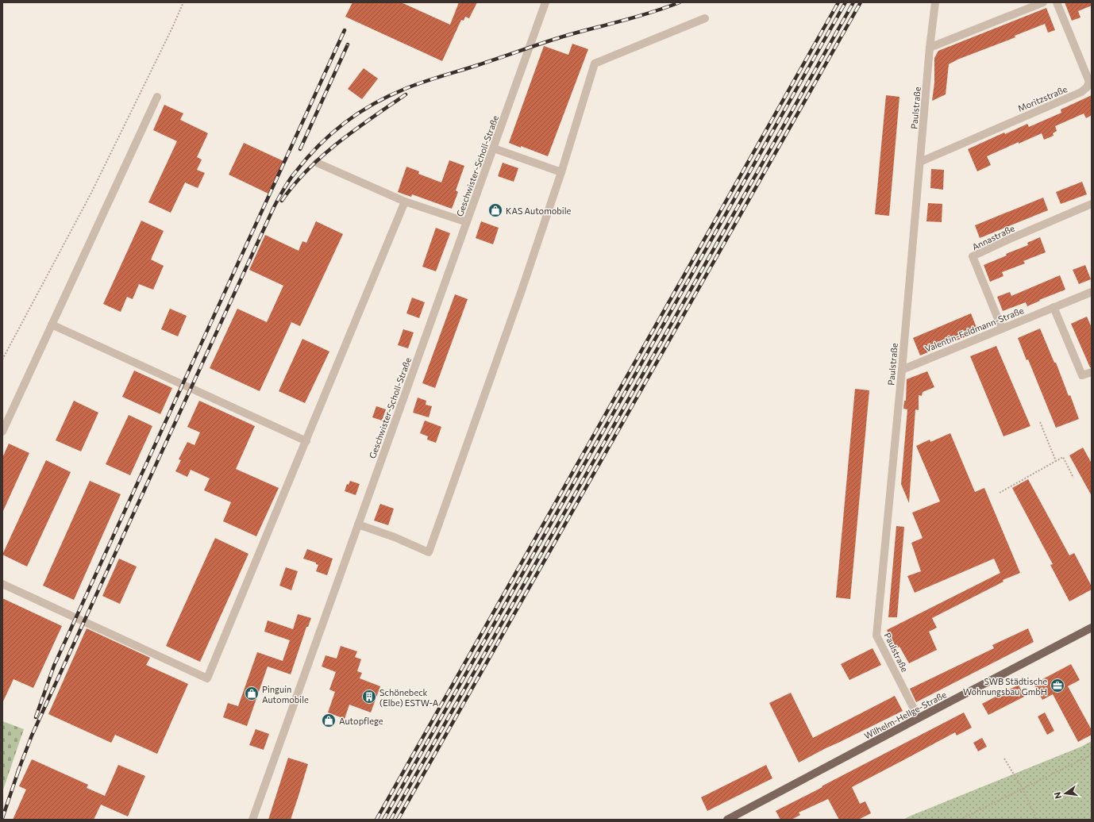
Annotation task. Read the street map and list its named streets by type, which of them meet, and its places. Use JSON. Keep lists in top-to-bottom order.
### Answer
{
  "streets": {
    "main road": ["Wilhelm-Hellge-Straße"],
    "street": [
      "Moritzstraße",
      "Paulstraße",
      "Geschwister-Scholl-Straße",
      "Annastraße",
      "Valentin-Feldmann-Straße"
    ]
  },
  "crossings": [
    ["Moritzstraße", "Paulstraße"],
    ["Paulstraße", "Valentin-Feldmann-Straße"],
    ["Paulstraße", "Wilhelm-Hellge-Straße"],
    ["Annastraße", "Valentin-Feldmann-Straße"]
  ],
  "places": {
    "shop": ["KAS Automobile", "Pinguin Automobile", "Autopflege"],
    "office": ["SWB Städtische Wohnungsbau GmbH"],
    "building": ["Schönebeck (Elbe) ESTW-A"]
  },
  "north": "left"
}
